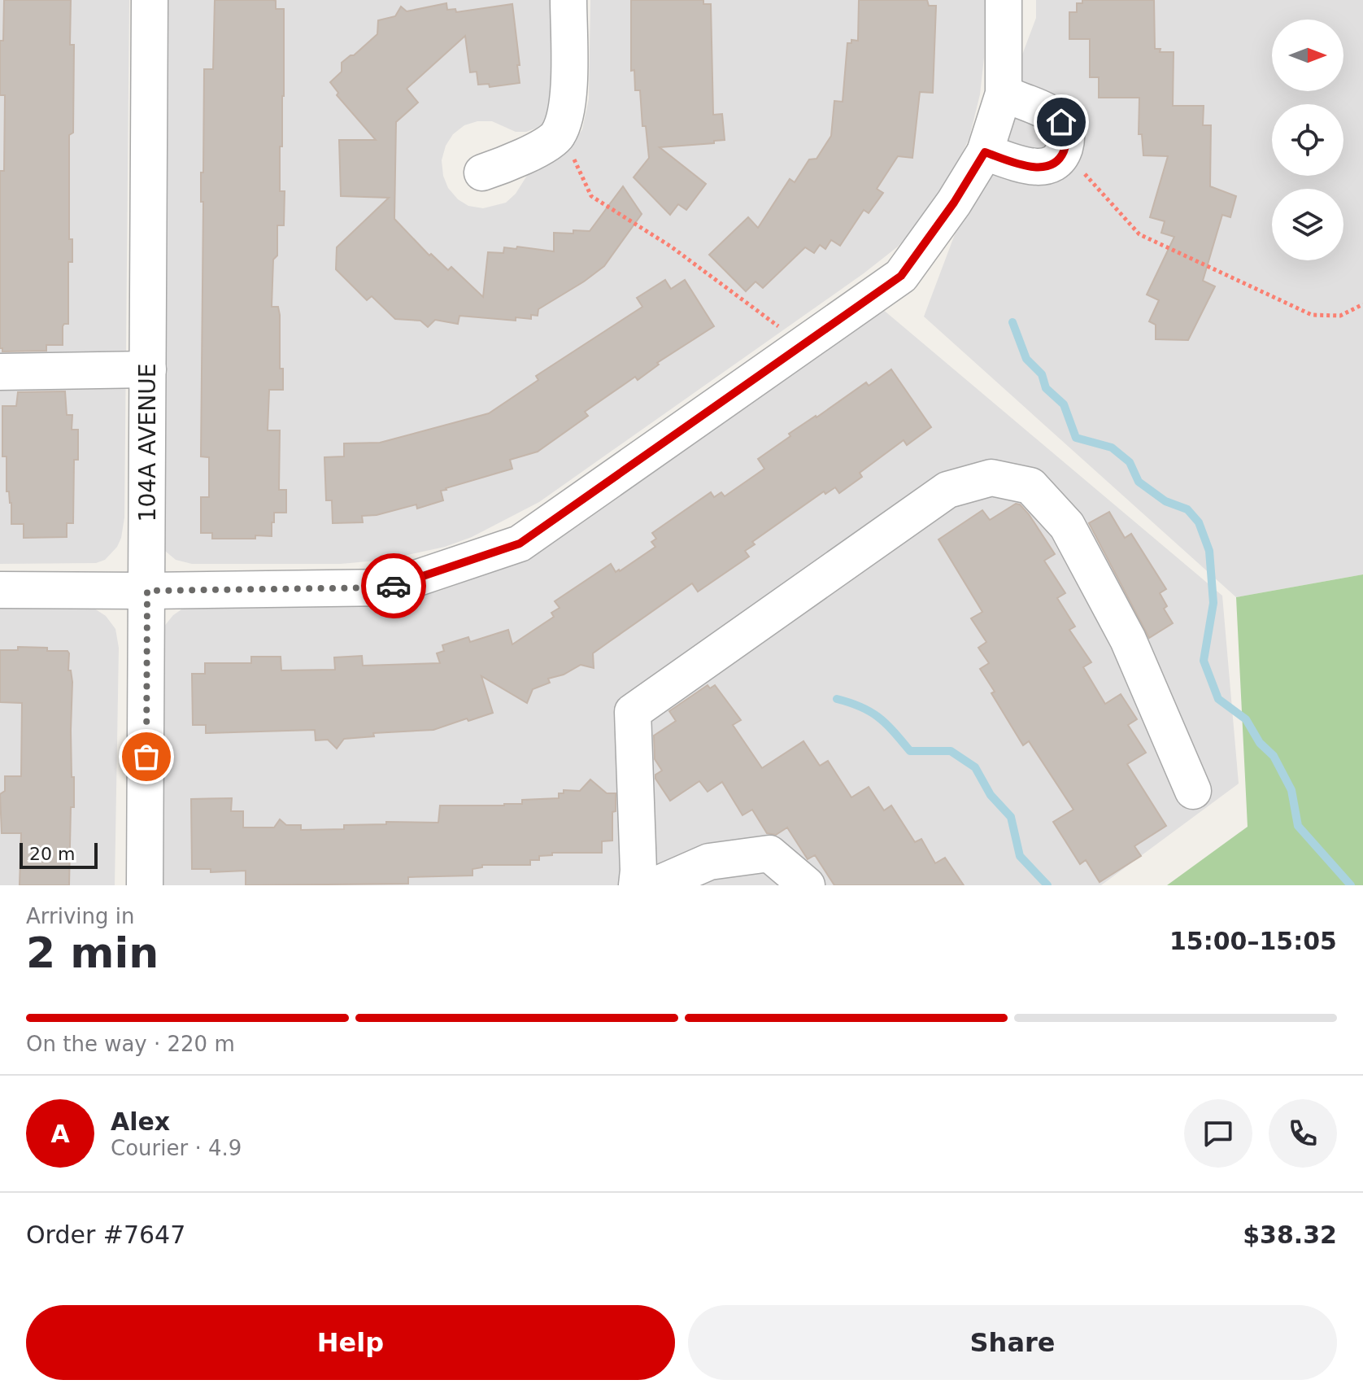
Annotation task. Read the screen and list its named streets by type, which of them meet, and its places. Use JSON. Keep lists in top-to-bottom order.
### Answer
{
  "streets": {
    "street": ["104A AVENUE"]
  },
  "scale_bar": "20 m",
  "north": "right",
  "page": {
    "scale": "20 m",
    "heading": ["2 min", "Arriving in", "15:00–15:05"],
    "panel": [
      "Alex",
      "Courier · 4.9",
      "Order #7647",
      "$38.32"
    ],
    "bar": "On the way · 220 m",
    "round": "A",
    "buttons": ["Help", "Share"]
  }
}
